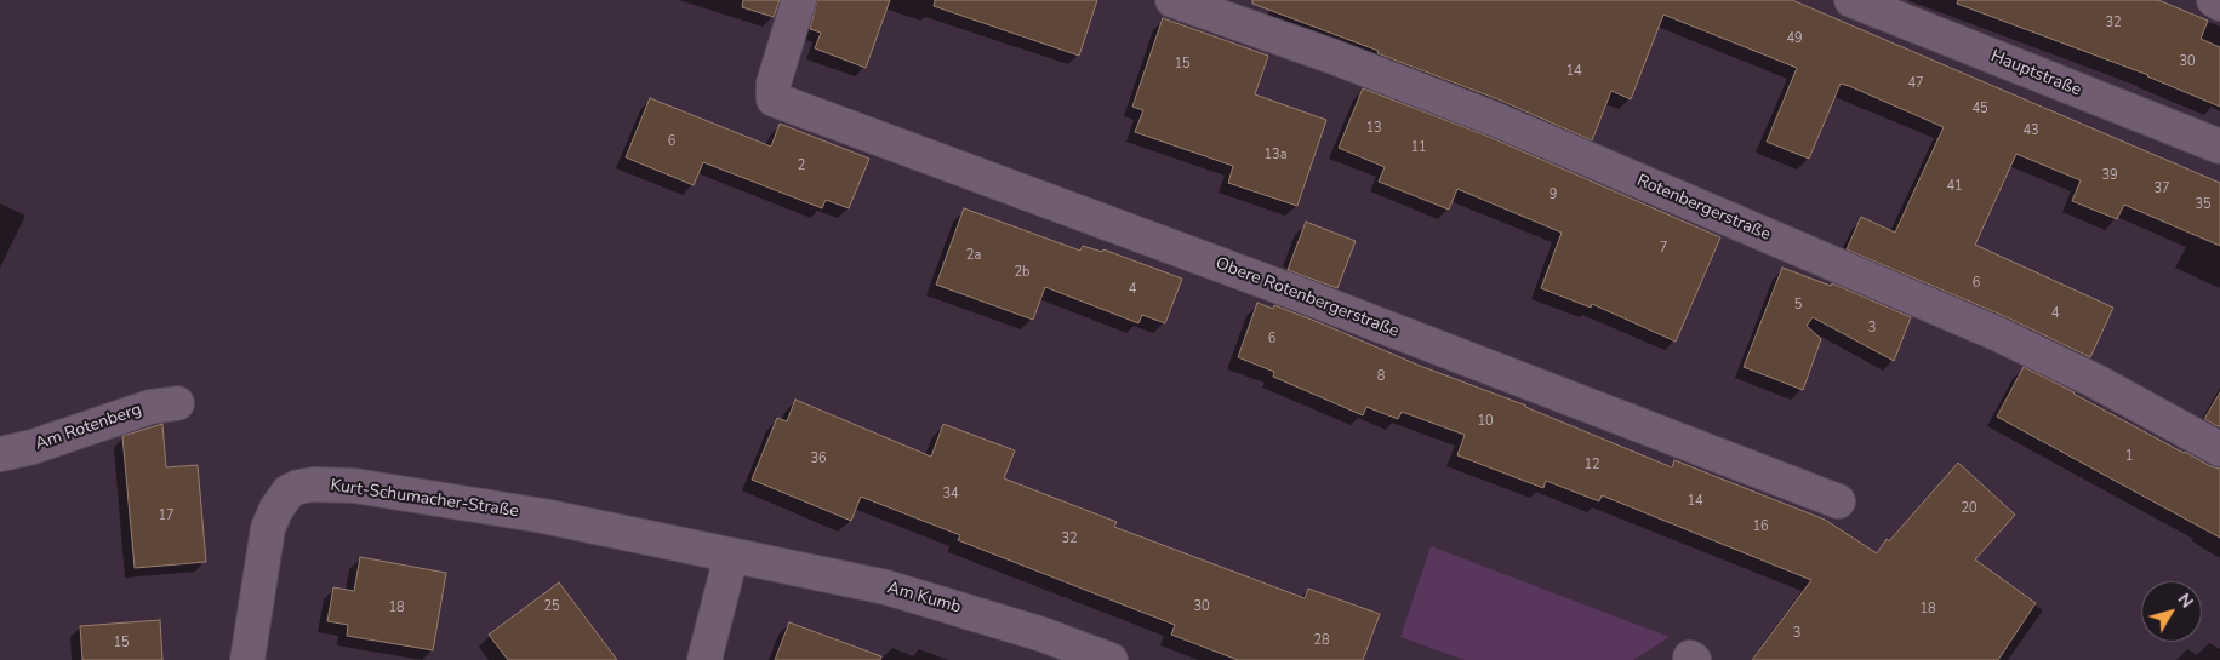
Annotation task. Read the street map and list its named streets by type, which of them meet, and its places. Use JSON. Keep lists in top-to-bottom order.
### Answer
{
  "streets": {
    "street": [
      "Hauptstraße",
      "Rotenbergerstraße",
      "Obere Rotenbergerstraße",
      "Am Rotenberg",
      "Kurt-Schumacher-Straße",
      "Am Kumb"
    ]
  },
  "crossings": [
    ["Kurt-Schumacher-Straße", "Am Kumb"]
  ],
  "house_numbers": [
    "32",
    "49",
    "30",
    "15",
    "14",
    "47",
    "45",
    "13",
    "43",
    "6",
    "11",
    "13a",
    "2",
    "39",
    "41",
    "37",
    "9",
    "35",
    "7",
    "2a",
    "2b",
    "6",
    "4",
    "5",
    "4",
    "3",
    "6",
    "8",
    "10",
    "1",
    "36",
    "12",
    "34",
    "14",
    "20",
    "17",
    "16",
    "32",
    "25",
    "30",
    "18",
    "18",
    "3",
    "28",
    "15"
  ],
  "north": "top right"
}
